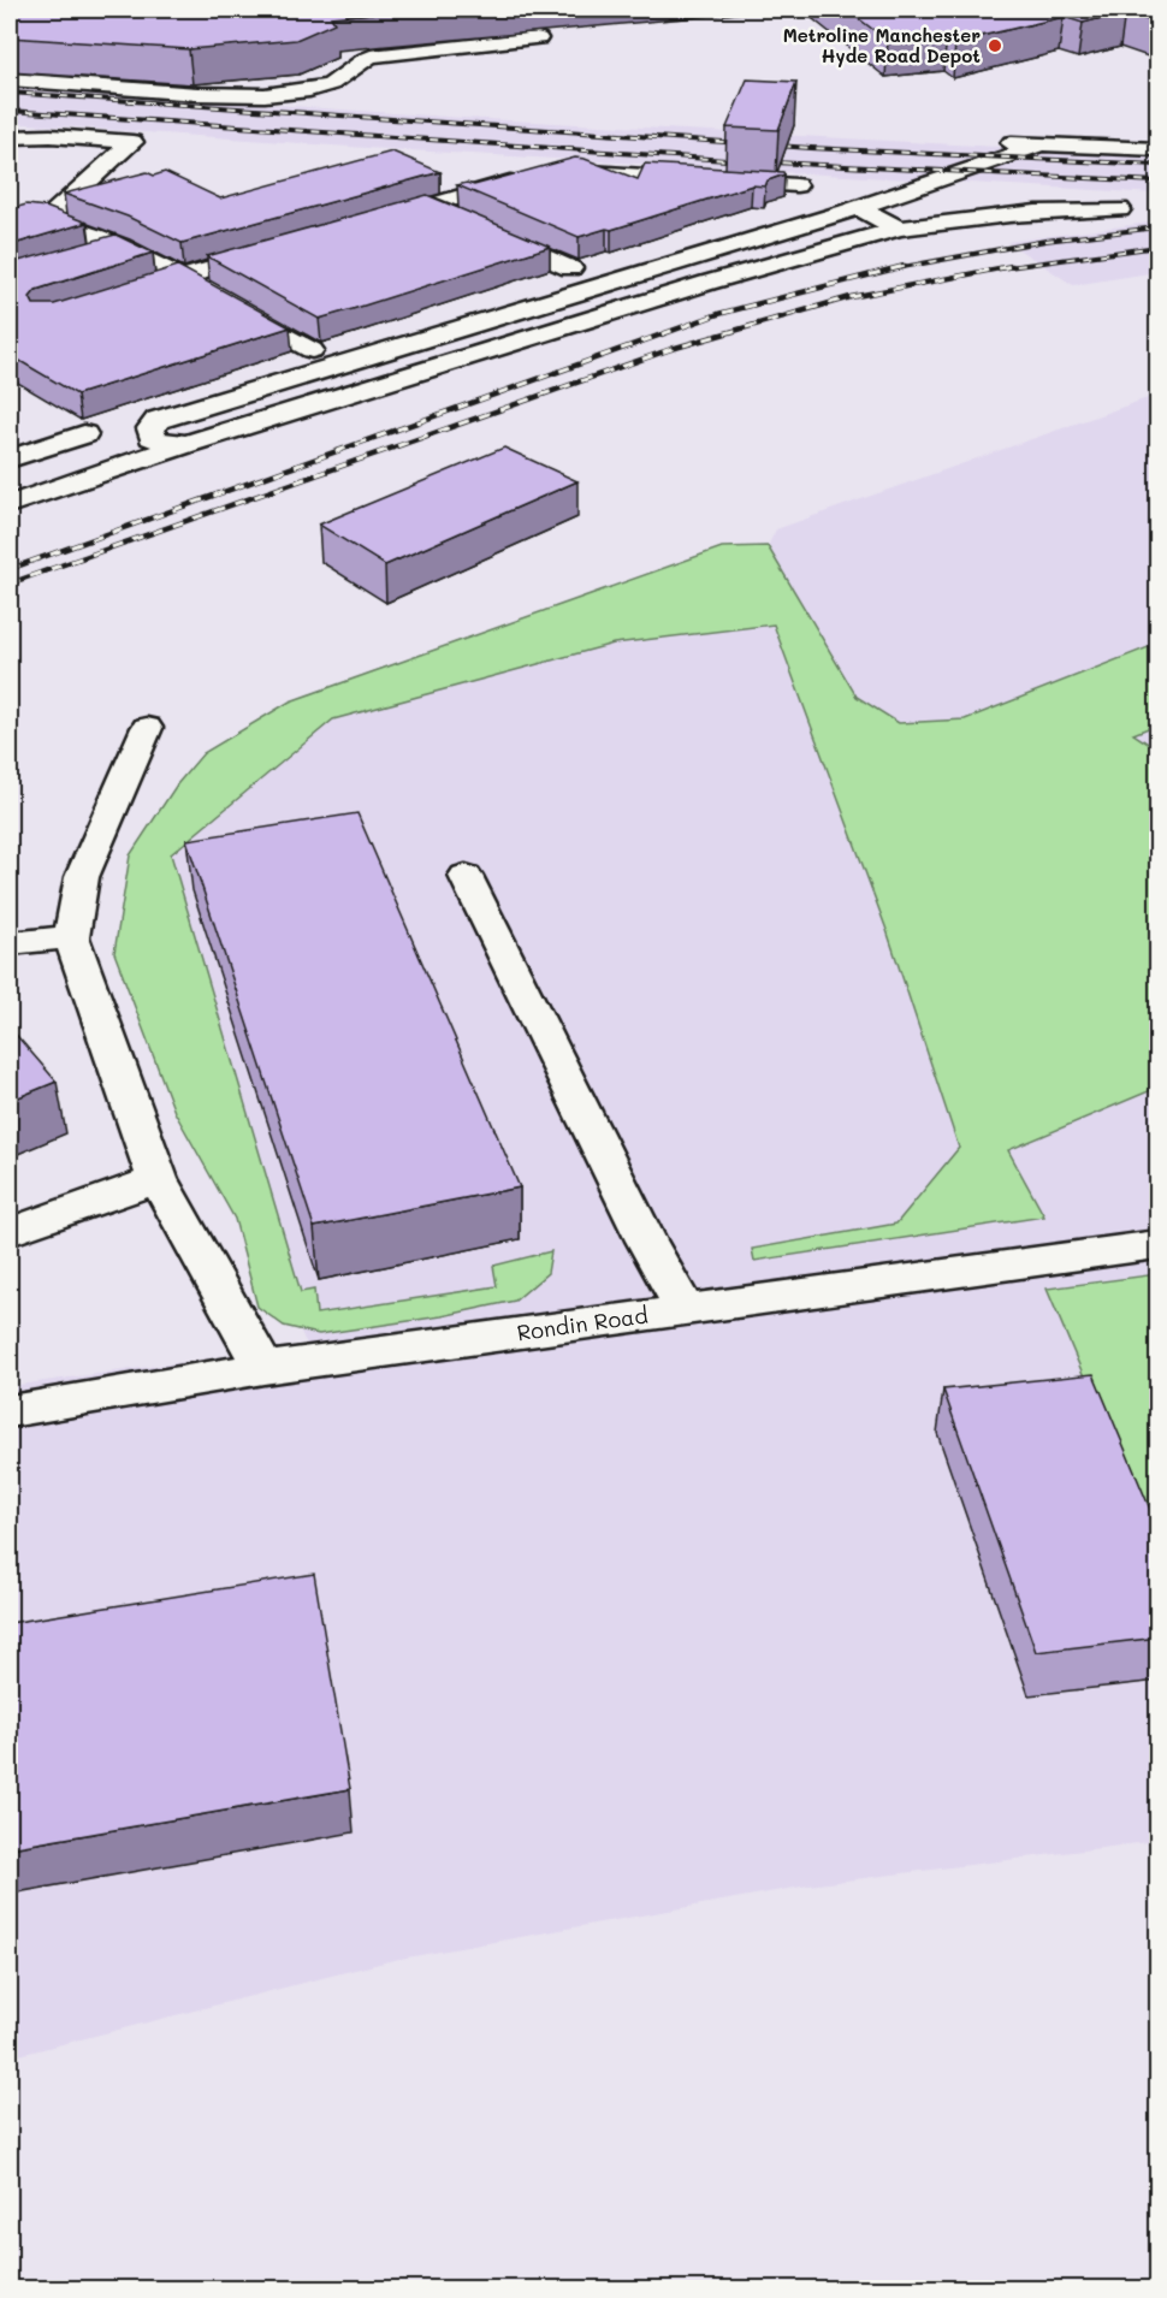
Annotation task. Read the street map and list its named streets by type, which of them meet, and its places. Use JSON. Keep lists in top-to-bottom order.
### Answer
{
  "streets": {
    "street": ["Rondin Road"]
  },
  "places": ["Metroline Manchester Hyde Road Depot"]
}
